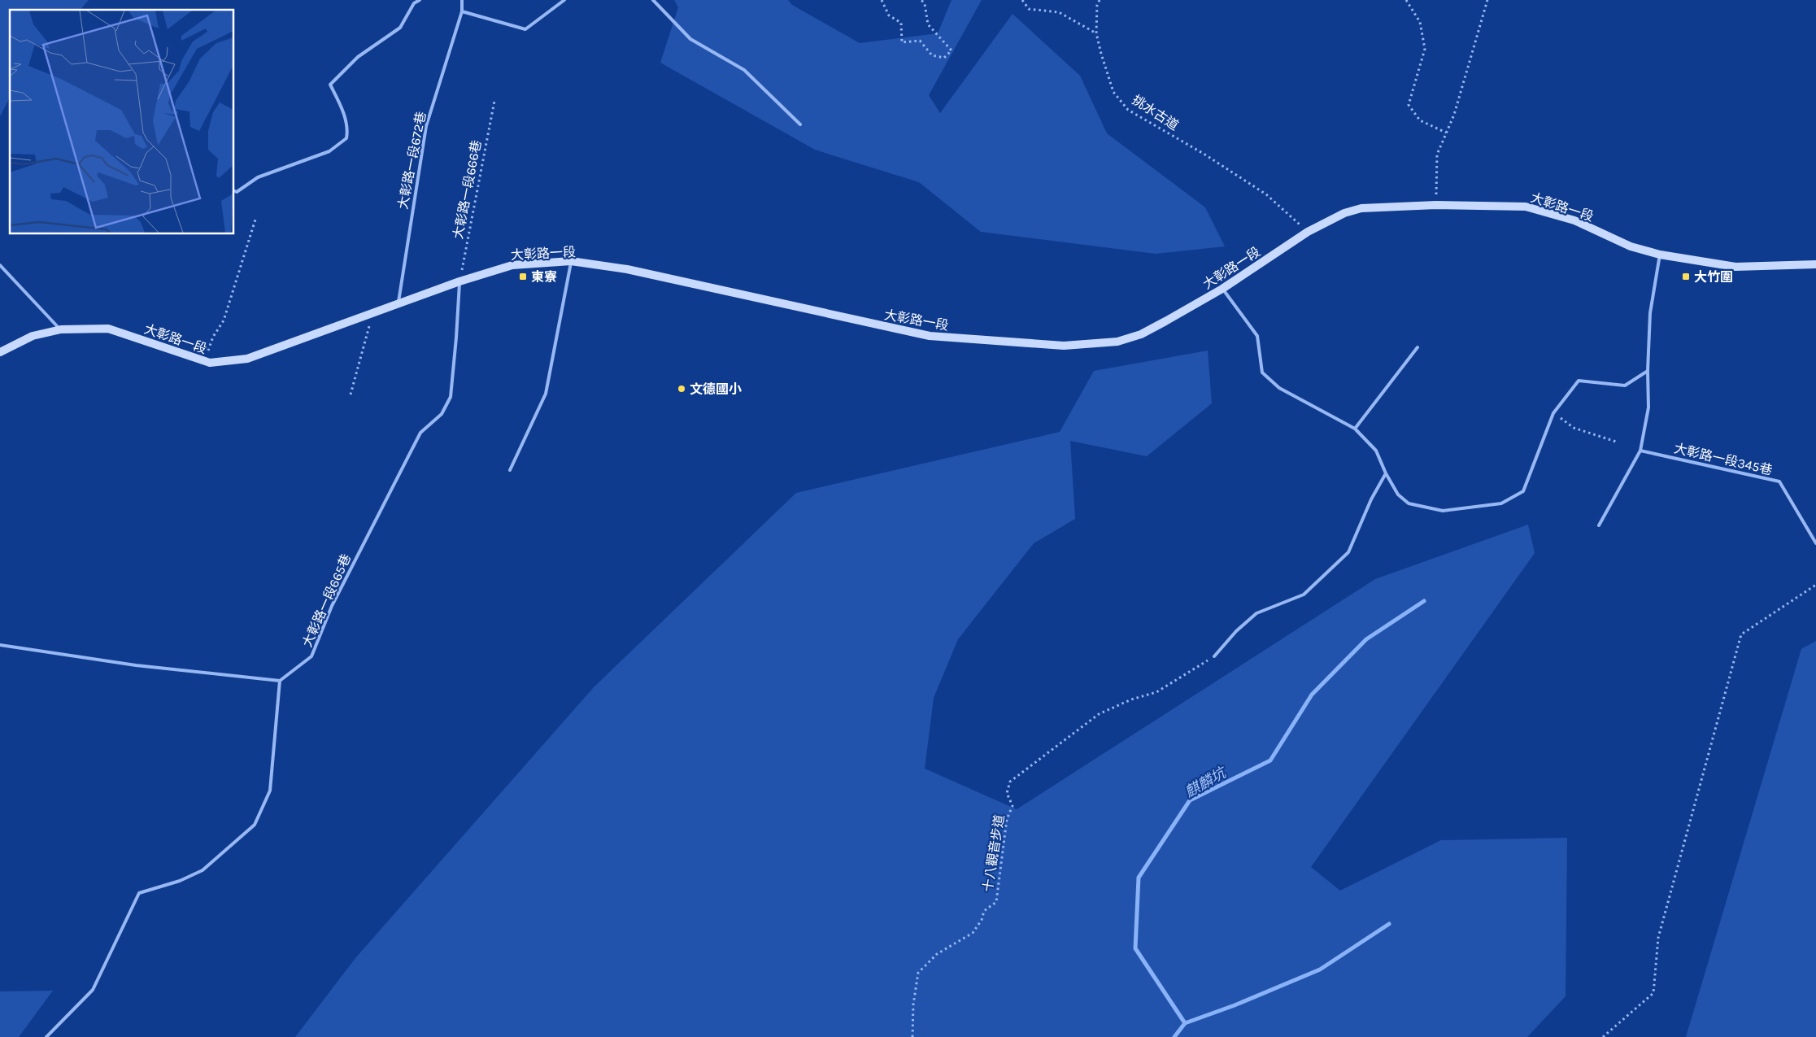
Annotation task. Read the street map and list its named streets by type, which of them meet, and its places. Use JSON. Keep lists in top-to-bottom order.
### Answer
{
  "streets": {
    "main road": ["大彰路一段"],
    "lane": ["大彰路一段672巷", "大彰路一段345巷", "大彰路一段665巷"],
    "path": ["挑水古道", "大彰路一段666巷", "十八觀音步道"]
  },
  "crossings": [
    ["挑水古道", "大彰路一段"],
    ["大彰路一段672巷", "大彰路一段"],
    ["大彰路一段666巷", "大彰路一段"],
    ["大彰路一段666巷", "大彰路一段665巷"],
    ["大彰路一段", "大彰路一段665巷"]
  ],
  "water": ["麒麟坑"],
  "places": {
    "transit": ["東寮", "大竹圍"],
    "other": ["文德國小"]
  }
}
